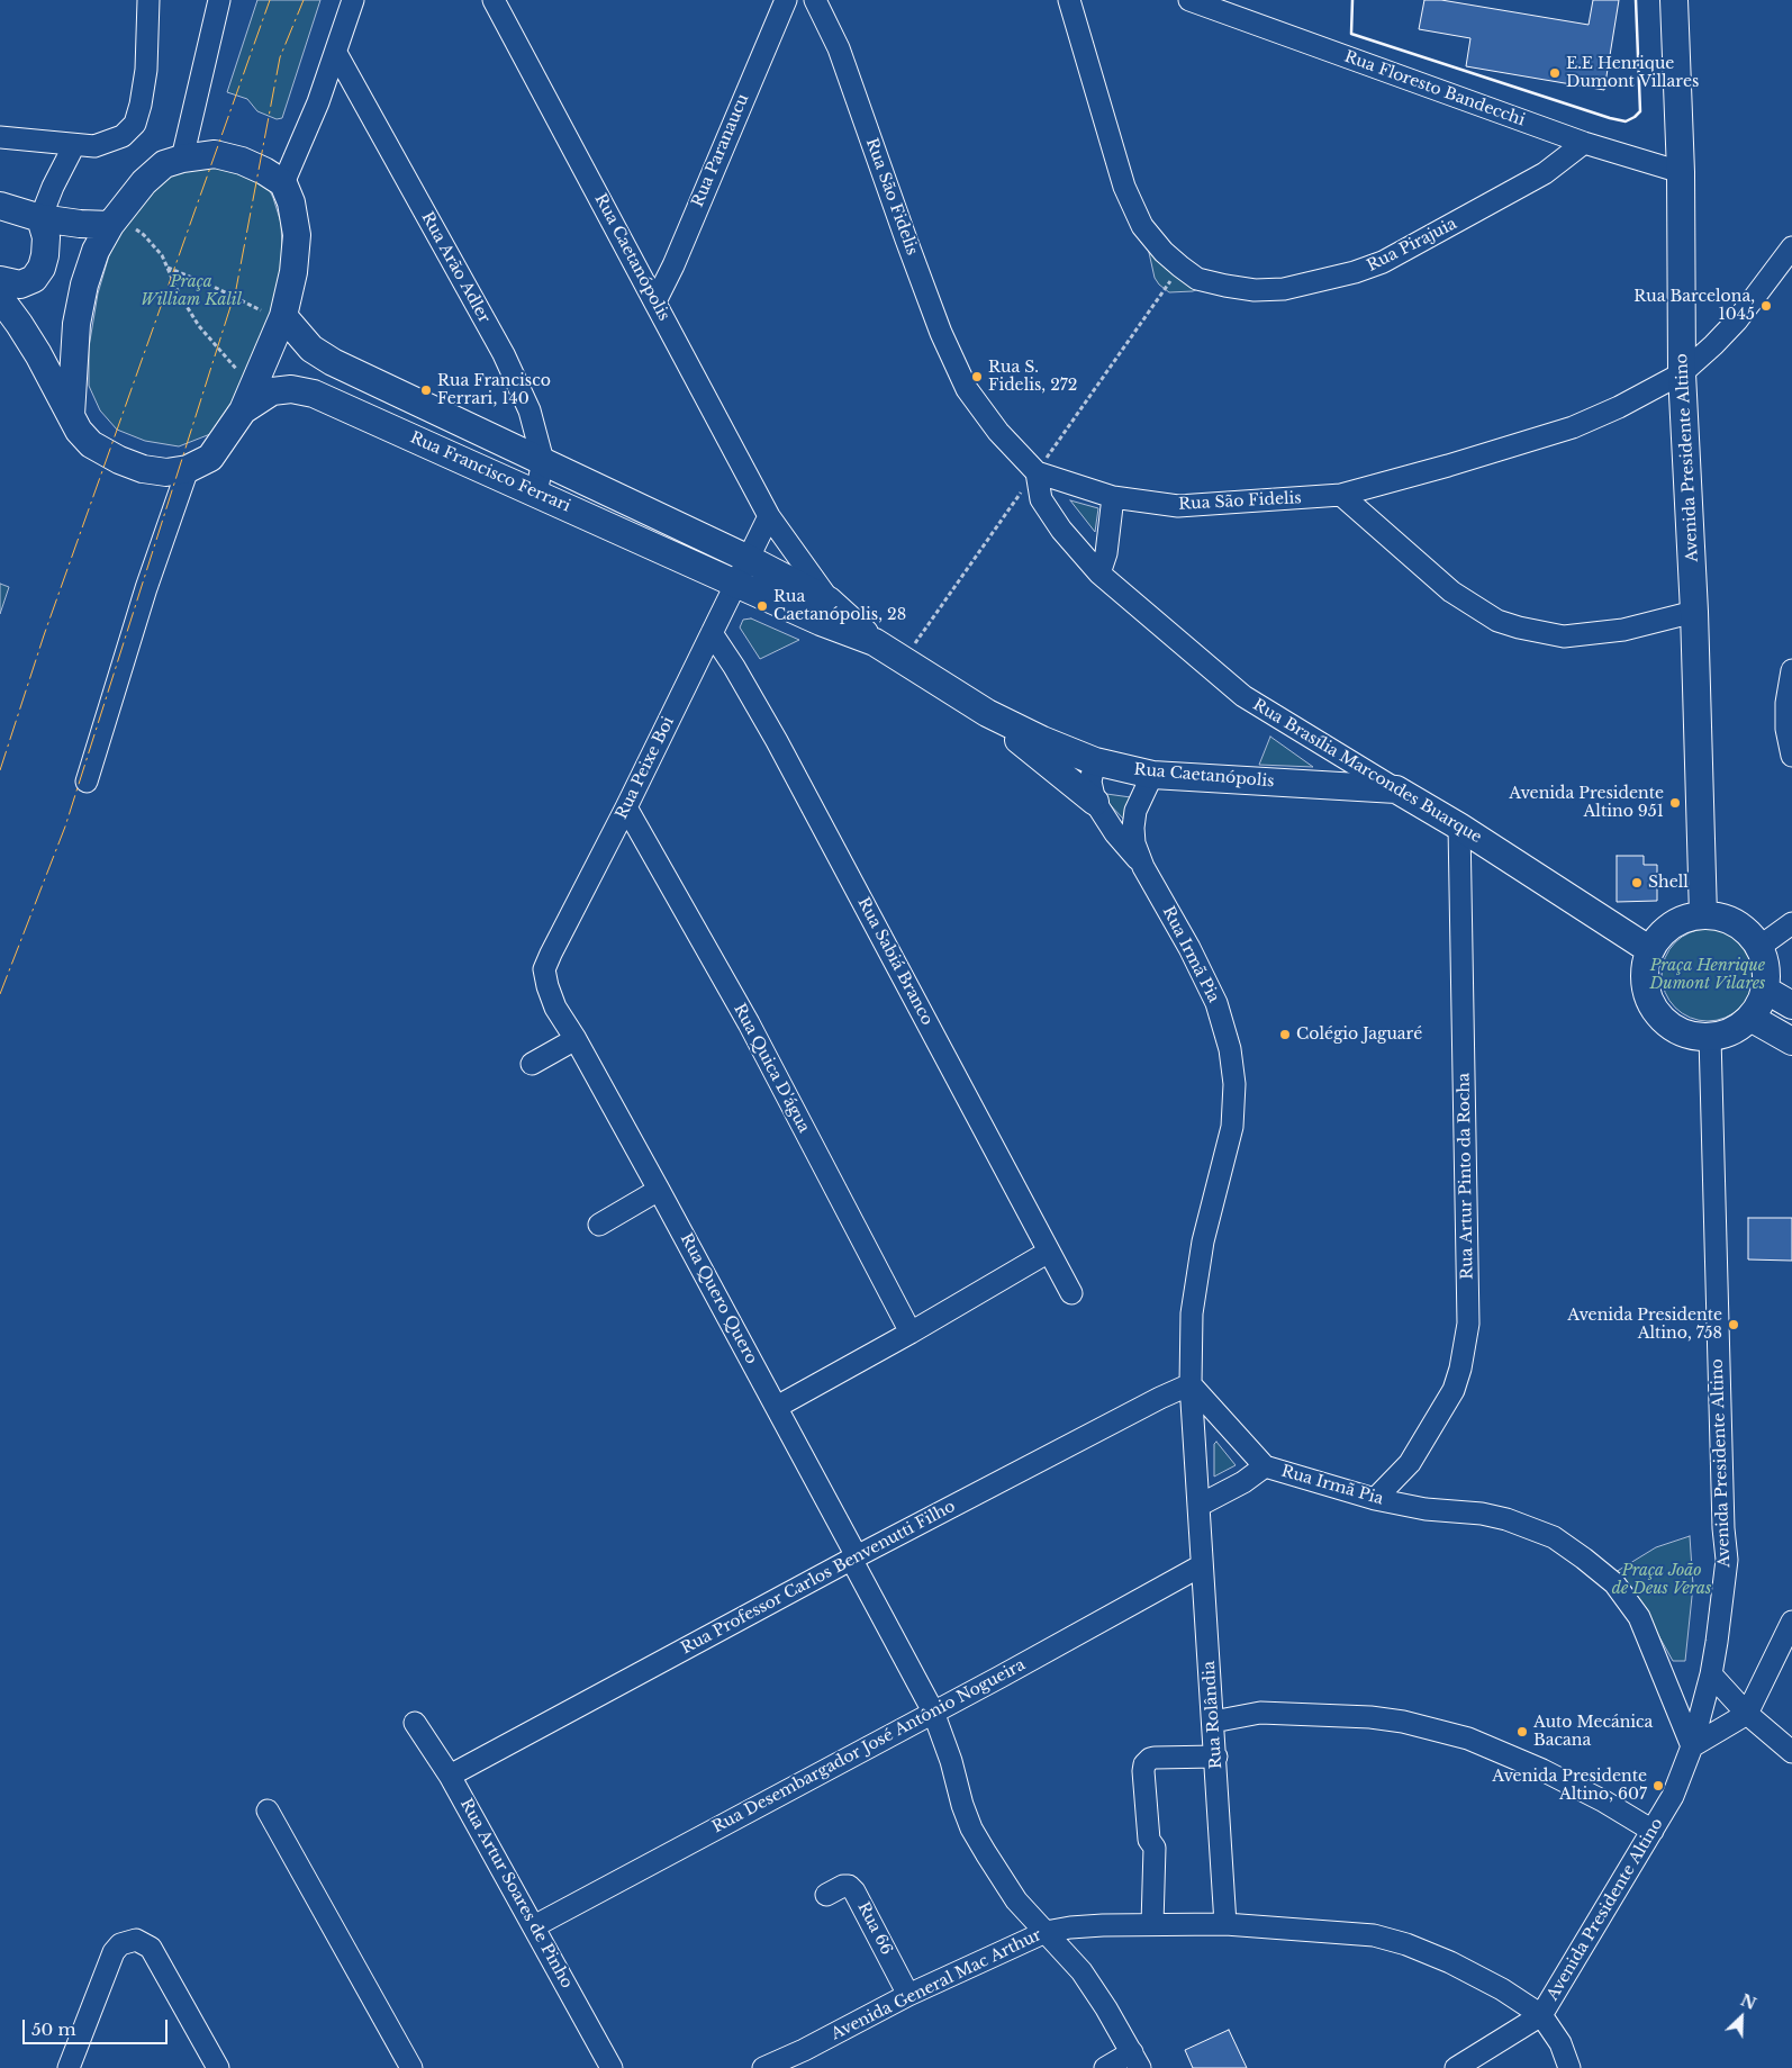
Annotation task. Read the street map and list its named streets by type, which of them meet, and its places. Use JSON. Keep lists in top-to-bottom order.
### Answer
{
  "streets": {
    "main road": [
      "Rua Caetanópolis",
      "Avenida Presidente Altino",
      "Rua Francisco Ferrari",
      "Rua Brasília Marcondes Buarque"
    ],
    "street": [
      "Rua Floresto Bandecchi",
      "Rua Paranaucu",
      "Rua São Fidelis",
      "Rua Pirajuia",
      "Rua Arão Adler",
      "Rua Peixe Boi",
      "Rua Irmã Pia",
      "Rua Sabiá Branco",
      "Rua Quica D'água",
      "Rua Artur Pinto da Rocha",
      "Rua Quero Quero",
      "Rua Professor Carlos Benvenutti Filho",
      "Rua Rolândia",
      "Rua Desembargador José Antônio Nogueira",
      "Rua Artur Soares de Pinho",
      "Rua 66",
      "Avenida General Mac Arthur"
    ]
  },
  "crossings": [
    ["Rua Floresto Bandecchi", "Rua Pirajuia"],
    ["Rua Floresto Bandecchi", "Avenida Presidente Altino"],
    ["Rua Paranaucu", "Rua Caetanópolis"],
    ["Rua São Fidelis", "Avenida Presidente Altino"],
    ["Rua São Fidelis", "Rua Brasília Marcondes Buarque"],
    ["Rua Caetanópolis", "Rua Francisco Ferrari"],
    ["Rua Caetanópolis", "Rua Peixe Boi"],
    ["Rua Caetanópolis", "Rua Brasília Marcondes Buarque"],
    ["Rua Caetanópolis", "Rua Irmã Pia"],
    ["Rua Arão Adler", "Rua Francisco Ferrari"],
    ["Avenida Presidente Altino", "Rua Brasília Marcondes Buarque"],
    ["Avenida Presidente Altino", "Rua Irmã Pia"],
    ["Avenida Presidente Altino", "Avenida General Mac Arthur"],
    ["Rua Francisco Ferrari", "Rua Peixe Boi"],
    ["Rua Peixe Boi", "Rua Sabiá Branco"],
    ["Rua Peixe Boi", "Rua Quica D'água"],
    ["Rua Peixe Boi", "Rua Quero Quero"],
    ["Rua Brasília Marcondes Buarque", "Rua Artur Pinto da Rocha"],
    ["Rua Irmã Pia", "Rua Artur Pinto da Rocha"],
    ["Rua Irmã Pia", "Rua Professor Carlos Benvenutti Filho"],
    ["Rua Irmã Pia", "Rua Rolândia"],
    ["Rua Quero Quero", "Rua Professor Carlos Benvenutti Filho"],
    ["Rua Quero Quero", "Rua Desembargador José Antônio Nogueira"],
    ["Rua Quero Quero", "Avenida General Mac Arthur"],
    ["Rua Professor Carlos Benvenutti Filho", "Rua Rolândia"],
    ["Rua Professor Carlos Benvenutti Filho", "Rua Artur Soares de Pinho"],
    ["Rua Rolândia", "Rua Desembargador José Antônio Nogueira"],
    ["Rua Rolândia", "Avenida General Mac Arthur"],
    ["Rua Desembargador José Antônio Nogueira", "Rua Artur Soares de Pinho"],
    ["Rua 66", "Avenida General Mac Arthur"]
  ],
  "parks": ["Praça William Kalil", "Praça Henrique Dumont Vilares", "Praça João de Deus Veras"],
  "places": [
    "E.E Henrique Dumont Villares",
    "Rua Barcelona, 1045",
    "Rua S. Fidelis, 272",
    "Rua Francisco Ferrari, 140",
    "Rua Caetanópolis, 28",
    "Avenida Presidente Altino 951",
    "Shell",
    "Colégio Jaguaré",
    "Avenida Presidente Altino, 758",
    "Auto Mecánica Bacana",
    "Avenida Presidente Altino, 607"
  ],
  "scale_bar": "50 m",
  "north": "top right"
}
